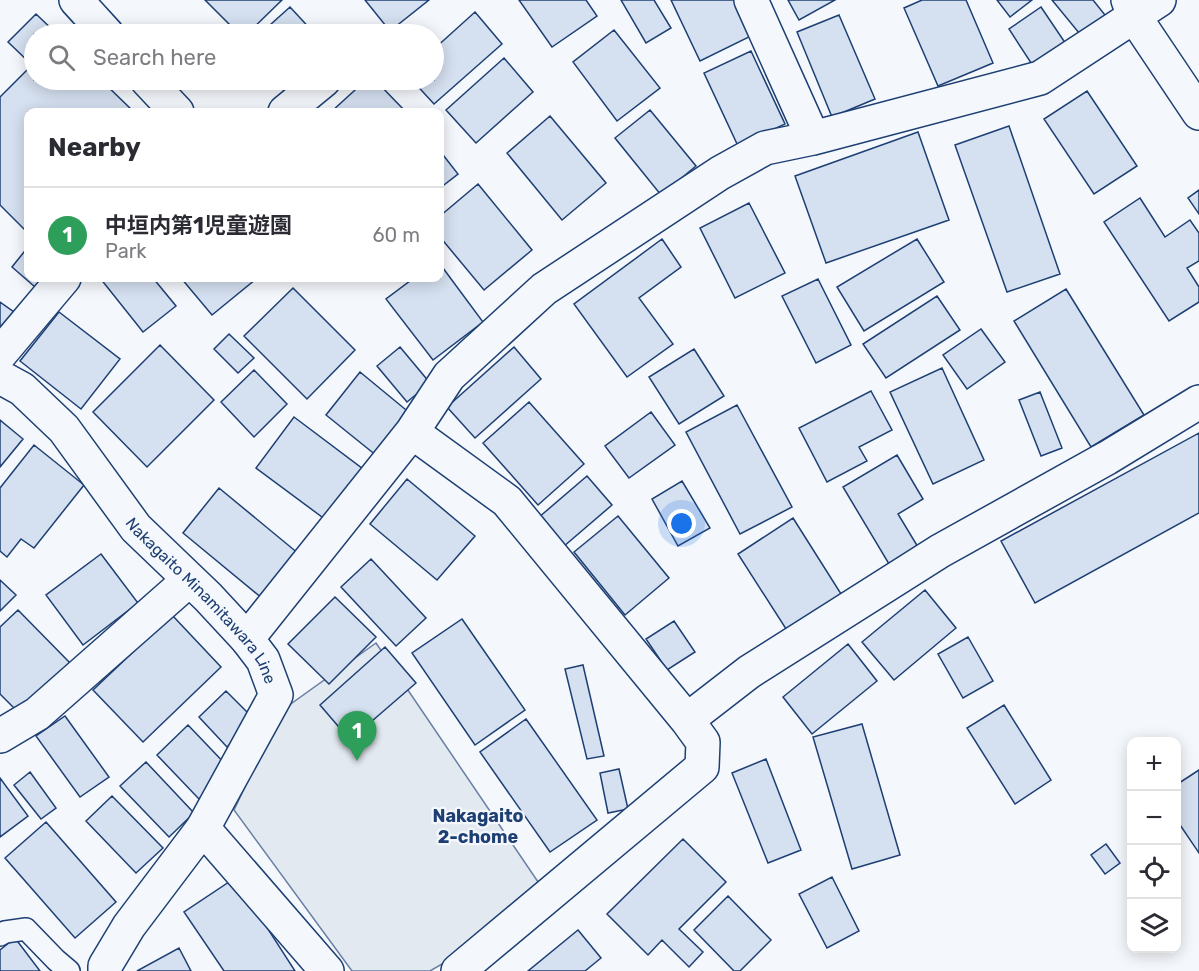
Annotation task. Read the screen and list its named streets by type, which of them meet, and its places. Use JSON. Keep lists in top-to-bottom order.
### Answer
{
  "streets": {
    "street": ["Nakagaito Minamitawara Line"]
  },
  "districts": ["Nakagaito 2-chome"],
  "page": {
    "search": "Search here",
    "heading": "Nearby",
    "list": [
      {
        "mark": "1",
        "name": "中垣内第1児童遊園",
        "note": "Park",
        "value": "60 m"
      }
    ],
    "pins": "1",
    "map_buttons": ["+", "−"]
  }
}
